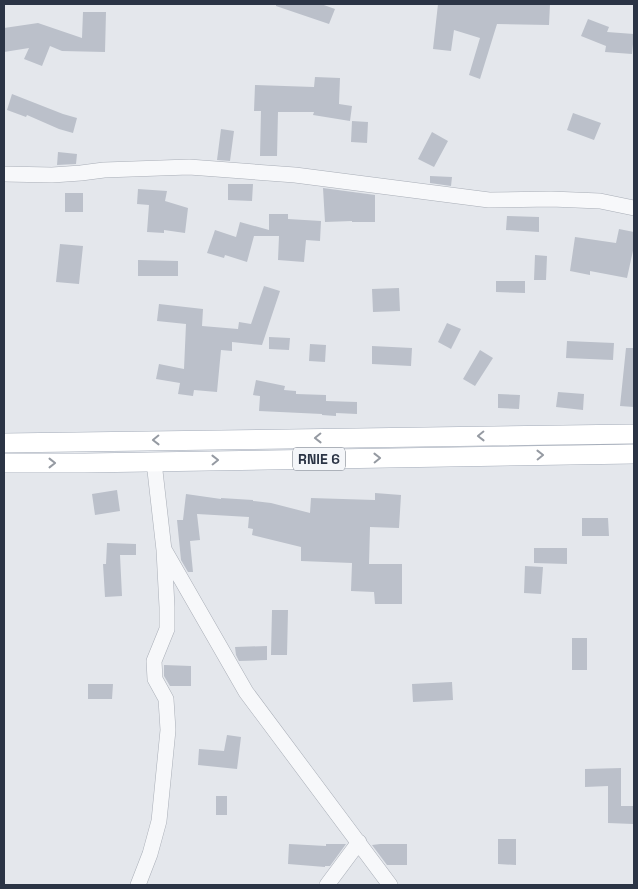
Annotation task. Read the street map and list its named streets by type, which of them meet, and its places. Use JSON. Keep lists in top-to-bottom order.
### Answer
{
  "streets": {
    "main road": ["RNIE 6"]
  }
}
